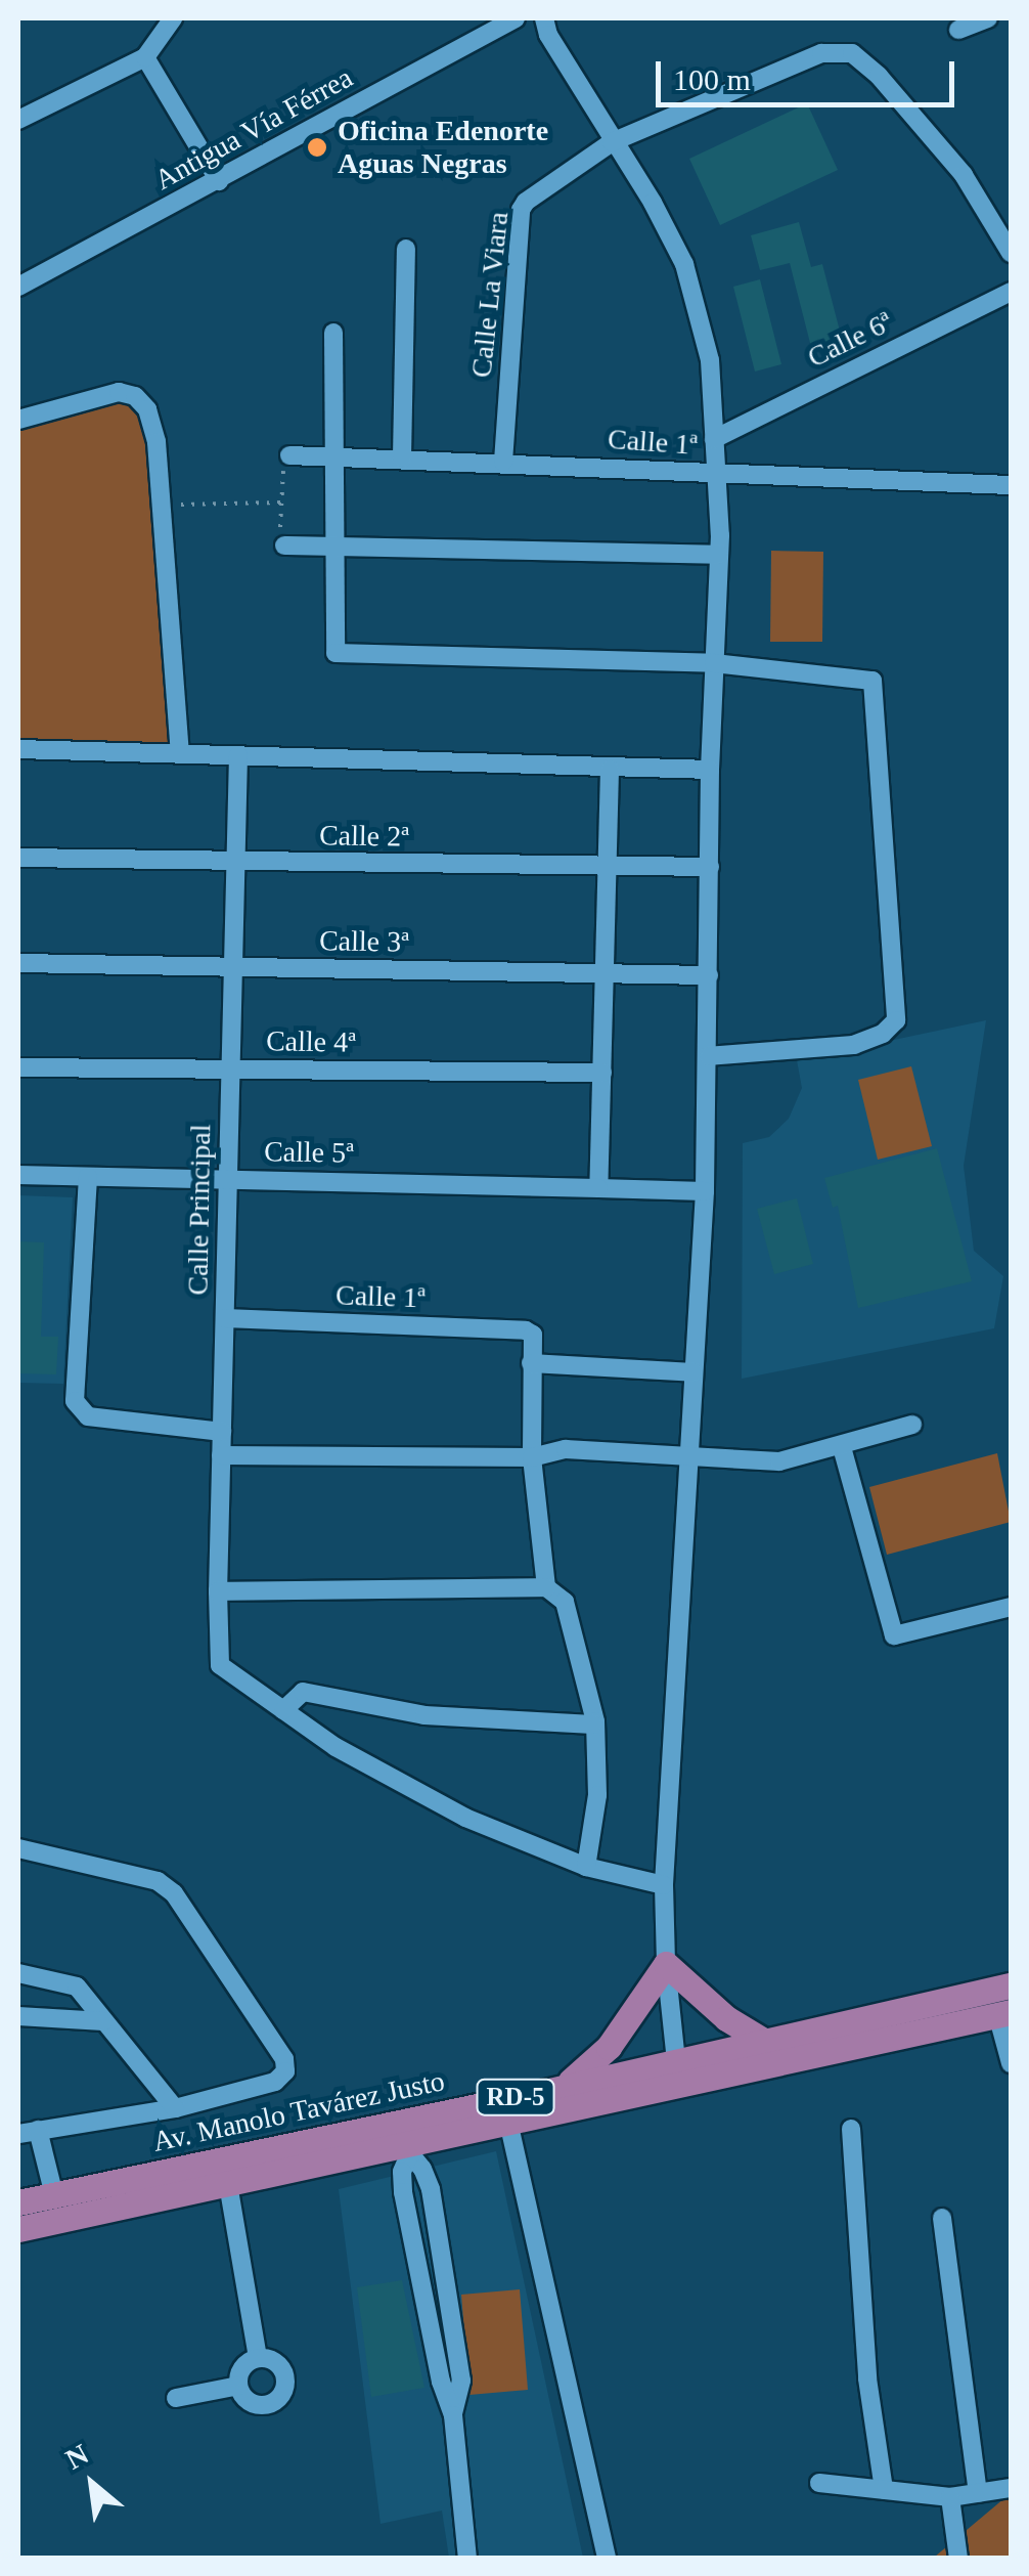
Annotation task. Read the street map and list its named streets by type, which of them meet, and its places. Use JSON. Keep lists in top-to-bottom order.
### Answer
{
  "streets": {
    "main road": ["RD-5", "Av. Manolo Tavárez Justo"],
    "street": [
      "Antigua Vía Férrea",
      "Calle La Viara",
      "Calle 6ª",
      "Calle 1ª",
      "Calle 2ª",
      "Calle 3ª",
      "Calle 4ª",
      "Calle 5ª",
      "Calle Principal"
    ]
  },
  "crossings": [
    ["Calle La Viara", "Calle 1ª"],
    ["Calle 1ª", "Calle Principal"],
    ["Calle 2ª", "Calle Principal"],
    ["Calle 3ª", "Calle Principal"],
    ["Calle 4ª", "Calle Principal"],
    ["Calle 5ª", "Calle Principal"]
  ],
  "places": ["Oficina Edenorte Aguas Negras"],
  "scale_bar": "100 m",
  "north": "top left"
}
